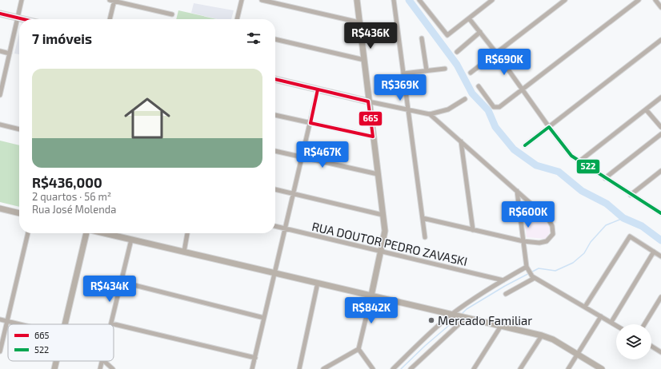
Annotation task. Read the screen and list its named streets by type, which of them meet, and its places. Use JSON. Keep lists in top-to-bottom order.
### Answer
{
  "streets": {
    "street": ["RUA DOUTOR PEDRO ZAVASKI"]
  },
  "places": ["Mercado Familiar"],
  "lines": ["transit line 665", "transit line 522"],
  "legend": ["665", "522"],
  "page": {
    "heading": "7 imóveis",
    "price": [
      "R$436K",
      "R$690K",
      "R$369K",
      "R$467K",
      "R$600K",
      "R$434K",
      "R$842K"
    ],
    "list": [
      {
        "name": "R$436,000",
        "note": "2 quartos · 56 m² · Rua José Molenda"
      }
    ]
  }
}
